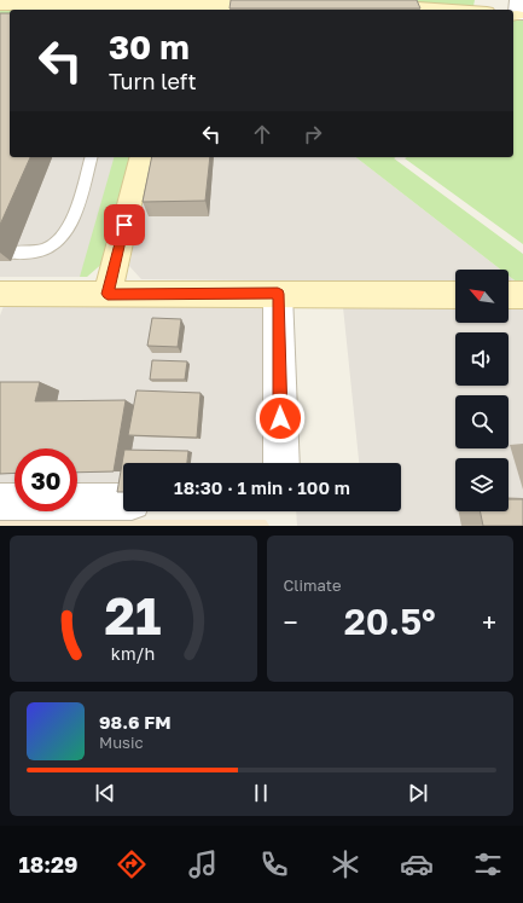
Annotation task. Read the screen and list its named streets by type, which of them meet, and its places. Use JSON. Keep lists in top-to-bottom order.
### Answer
{
  "north": "top left",
  "page": {
    "turn": ["30 m", "Turn left"],
    "limit": "30",
    "trip": "18:30 · 1 min · 100 m",
    "tile": "Climate",
    "heat": ["−", "20.5°", "+"],
    "song": ["98.6 FM", "Music"],
    "tabs": "18:29",
    "gauge": ["21", "km/h"]
  }
}
